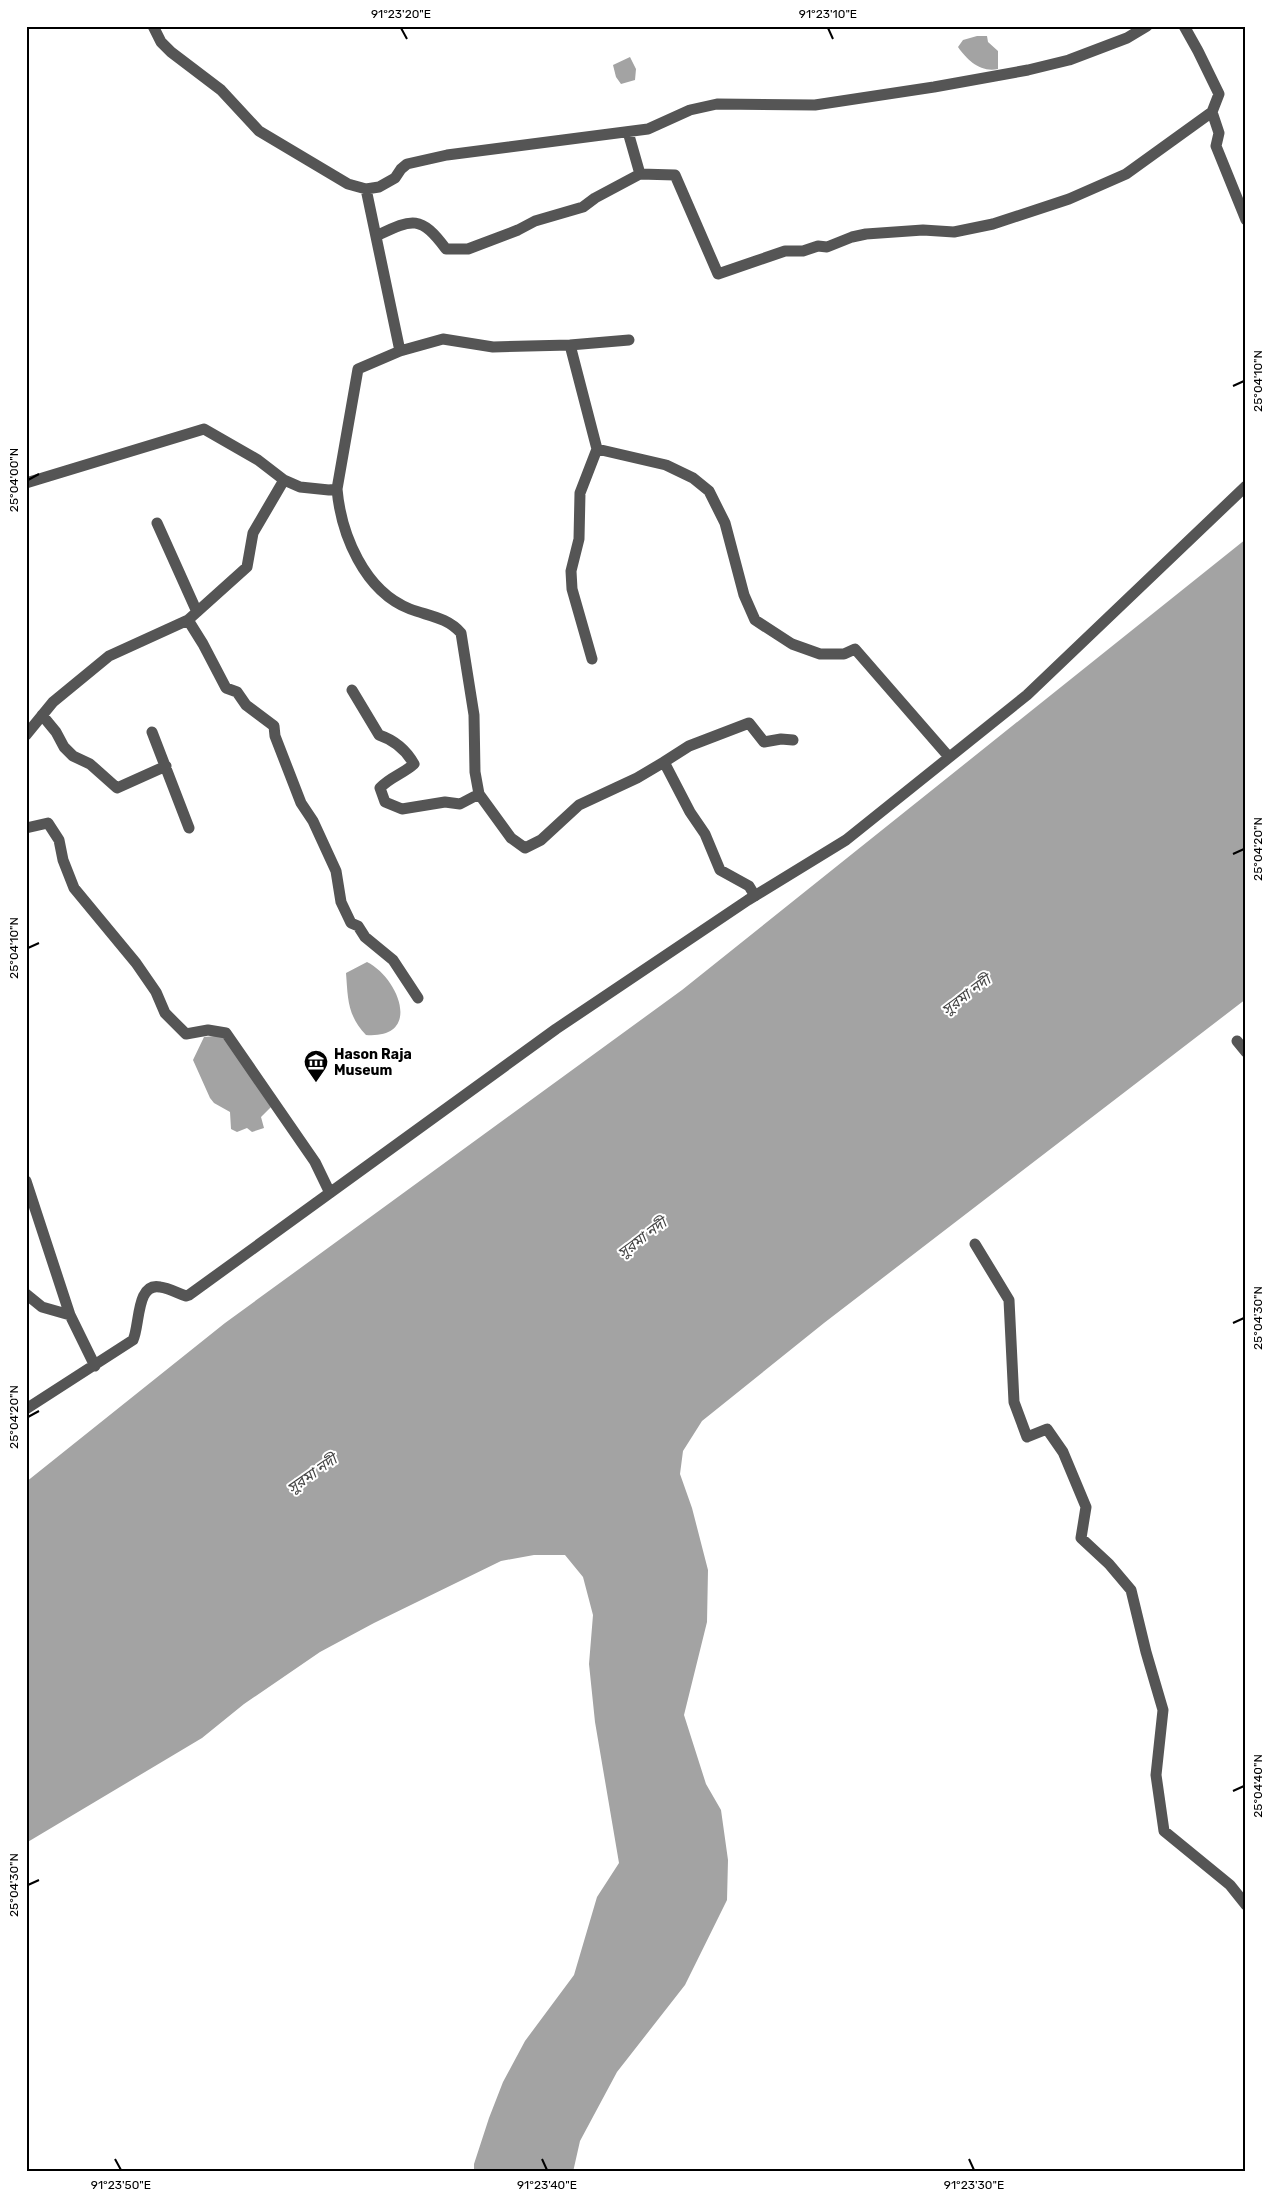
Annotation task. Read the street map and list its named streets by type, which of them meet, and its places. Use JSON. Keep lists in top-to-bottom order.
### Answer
{
  "water": ["সুরমা নদী"],
  "places": {
    "museum": ["Hason Raja Museum"]
  },
  "coordinates": [
    "91°23'20\"E",
    "91°23'10\"E",
    "25°04'10\"N",
    "25°04'00\"N",
    "25°04'20\"N",
    "25°04'30\"N",
    "25°04'40\"N",
    "91°23'50\"E",
    "91°23'40\"E",
    "91°23'30\"E"
  ]
}
